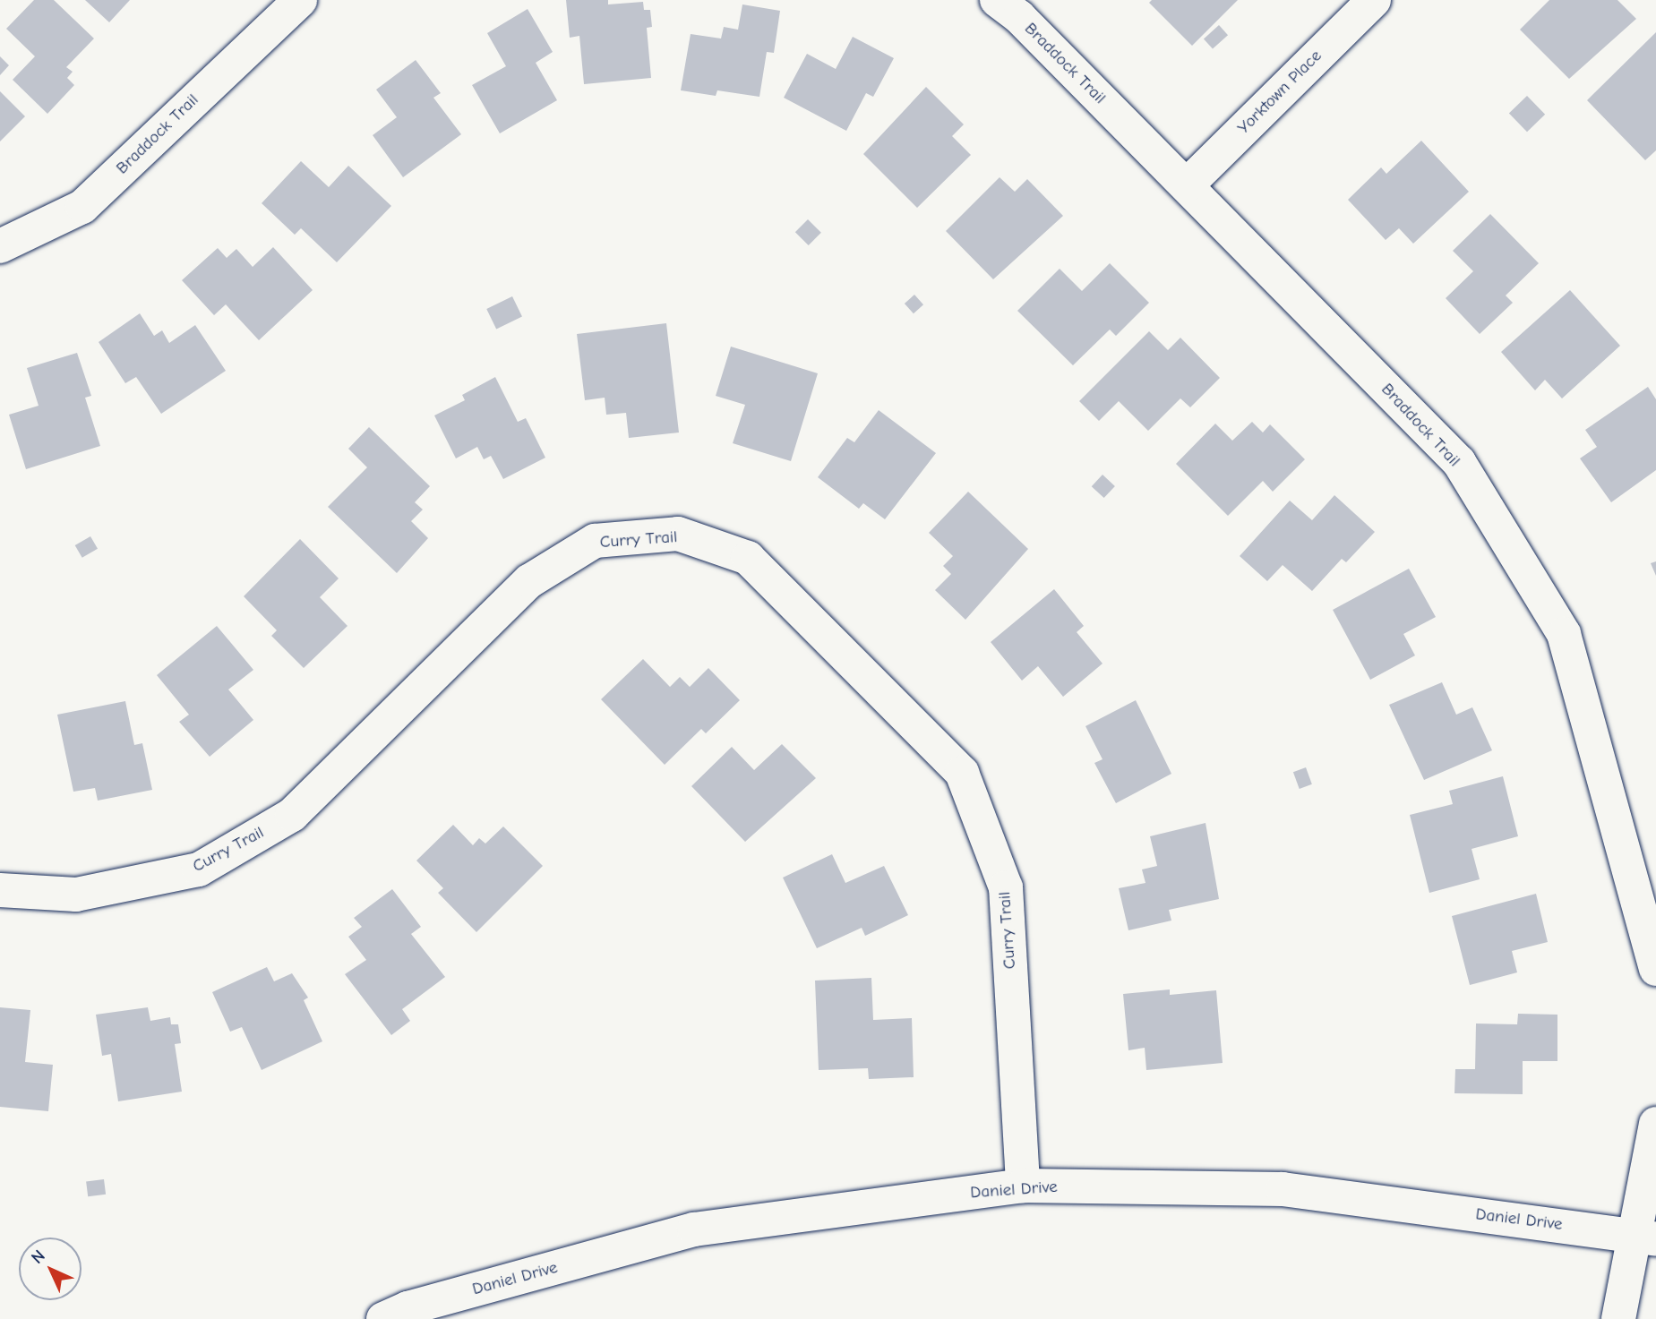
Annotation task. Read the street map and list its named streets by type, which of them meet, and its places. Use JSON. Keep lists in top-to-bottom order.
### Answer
{
  "streets": {
    "street": [
      "Braddock Trail",
      "Yorktown Place",
      "Curry Trail",
      "Daniel Drive"
    ]
  },
  "crossings": [
    ["Braddock Trail", "Yorktown Place"],
    ["Curry Trail", "Daniel Drive"]
  ],
  "north": "top left"
}
